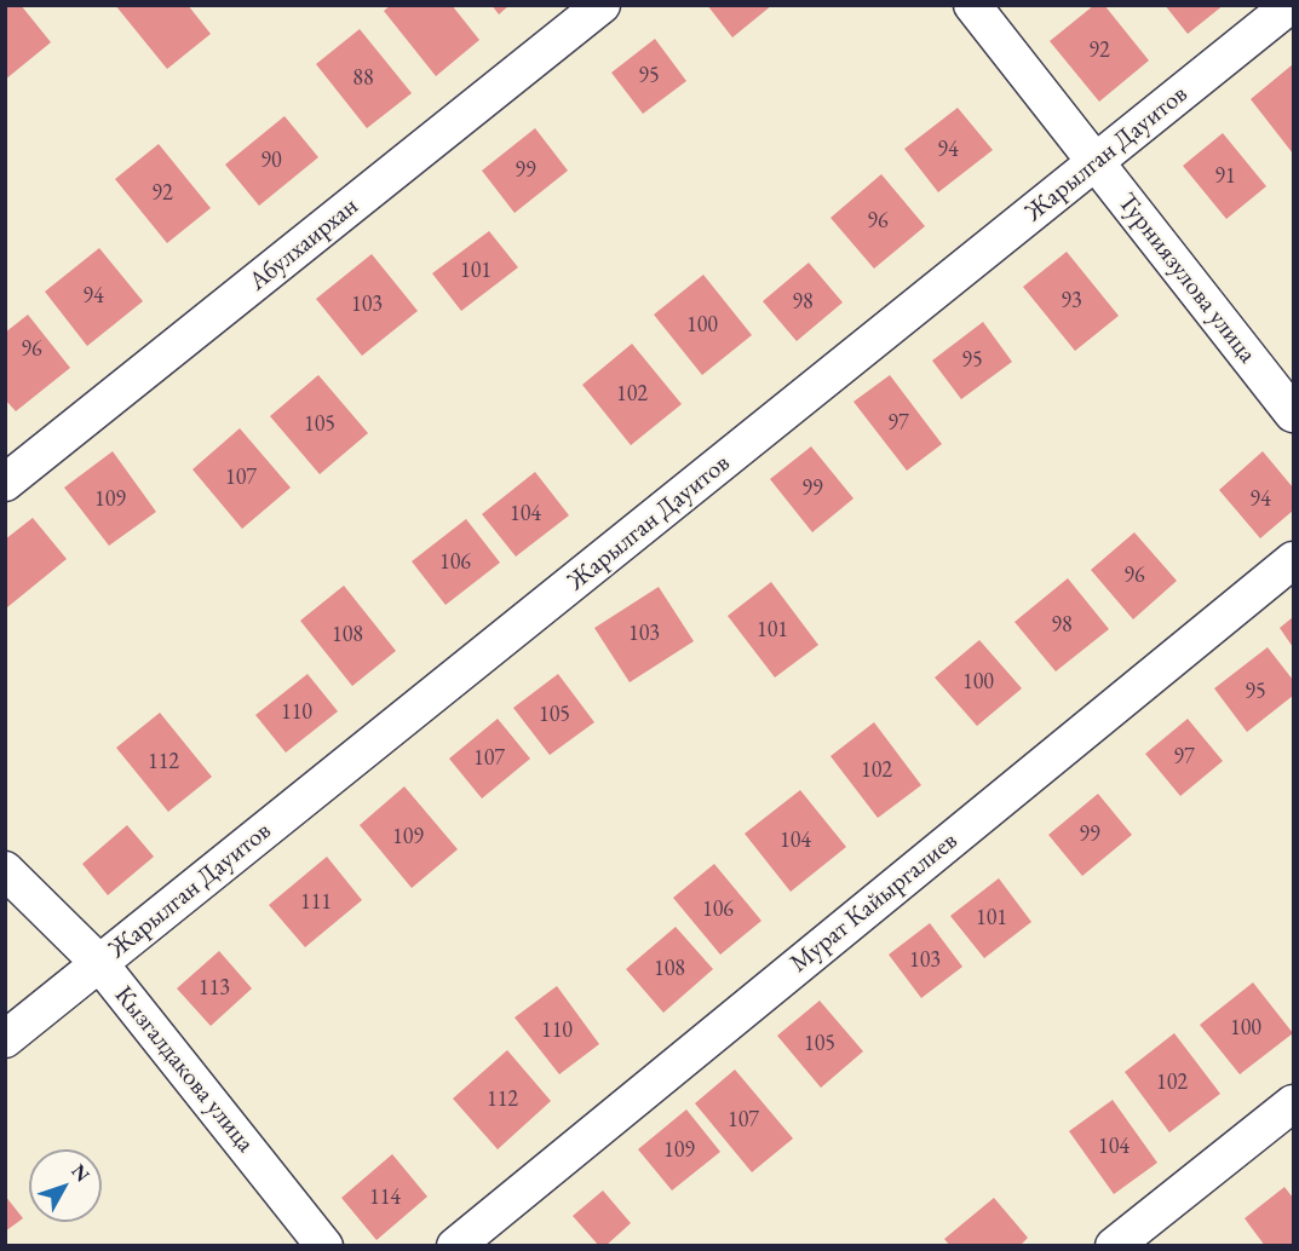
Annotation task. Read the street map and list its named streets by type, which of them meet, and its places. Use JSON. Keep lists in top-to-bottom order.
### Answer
{
  "streets": {
    "street": [
      "Жарылган Дауитов",
      "Абулхаирхан",
      "Турниязулова улица",
      "Мурат Кайыргалиев",
      "Кызгалдакова улица"
    ]
  },
  "crossings": [
    ["Жарылган Дауитов", "Турниязулова улица"],
    ["Жарылган Дауитов", "Кызгалдакова улица"]
  ],
  "house_numbers": [
    "92",
    "95",
    "88",
    "94",
    "90",
    "99",
    "91",
    "92",
    "96",
    "101",
    "94",
    "93",
    "98",
    "103",
    "100",
    "96",
    "95",
    "102",
    "97",
    "105",
    "107",
    "99",
    "109",
    "94",
    "104",
    "106",
    "96",
    "98",
    "101",
    "103",
    "108",
    "100",
    "95",
    "110",
    "105",
    "97",
    "107",
    "112",
    "102",
    "99",
    "109",
    "104",
    "111",
    "106",
    "101",
    "103",
    "108",
    "113",
    "100",
    "110",
    "105",
    "102",
    "112",
    "107",
    "104",
    "109",
    "114"
  ],
  "north": "top right"
}
